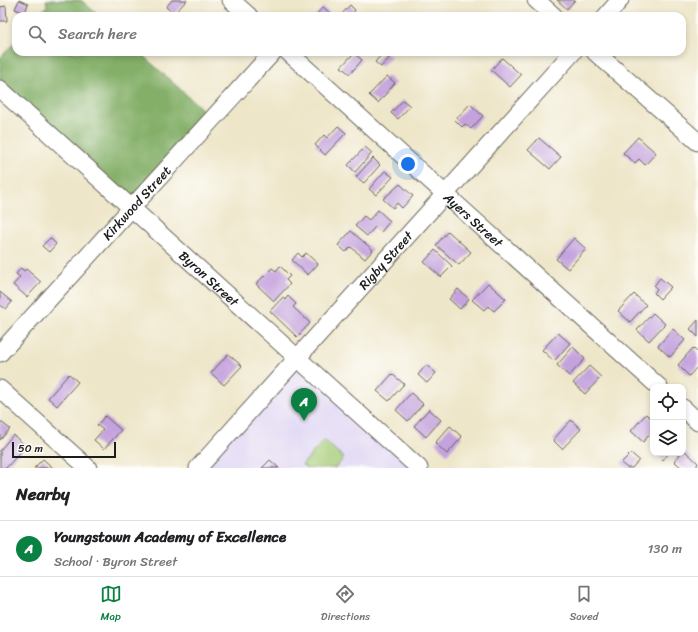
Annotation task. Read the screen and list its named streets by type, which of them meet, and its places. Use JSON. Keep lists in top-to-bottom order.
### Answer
{
  "streets": {
    "street": [
      "Kirkwood Street",
      "Ayers Street",
      "Rigby Street",
      "Byron Street"
    ]
  },
  "crossings": [
    ["Kirkwood Street", "Byron Street"],
    ["Ayers Street", "Rigby Street"],
    ["Rigby Street", "Byron Street"]
  ],
  "scale_bar": "50 m",
  "page": {
    "search": "Search here",
    "pins": "A",
    "scale": "50 m",
    "heading": "Nearby",
    "list": [
      {
        "mark": "A",
        "name": "Youngstown Academy of Excellence",
        "note": "School · Byron Street",
        "value": "130 m"
      }
    ],
    "nav": ["Map", "Directions", "Saved"]
  }
}
